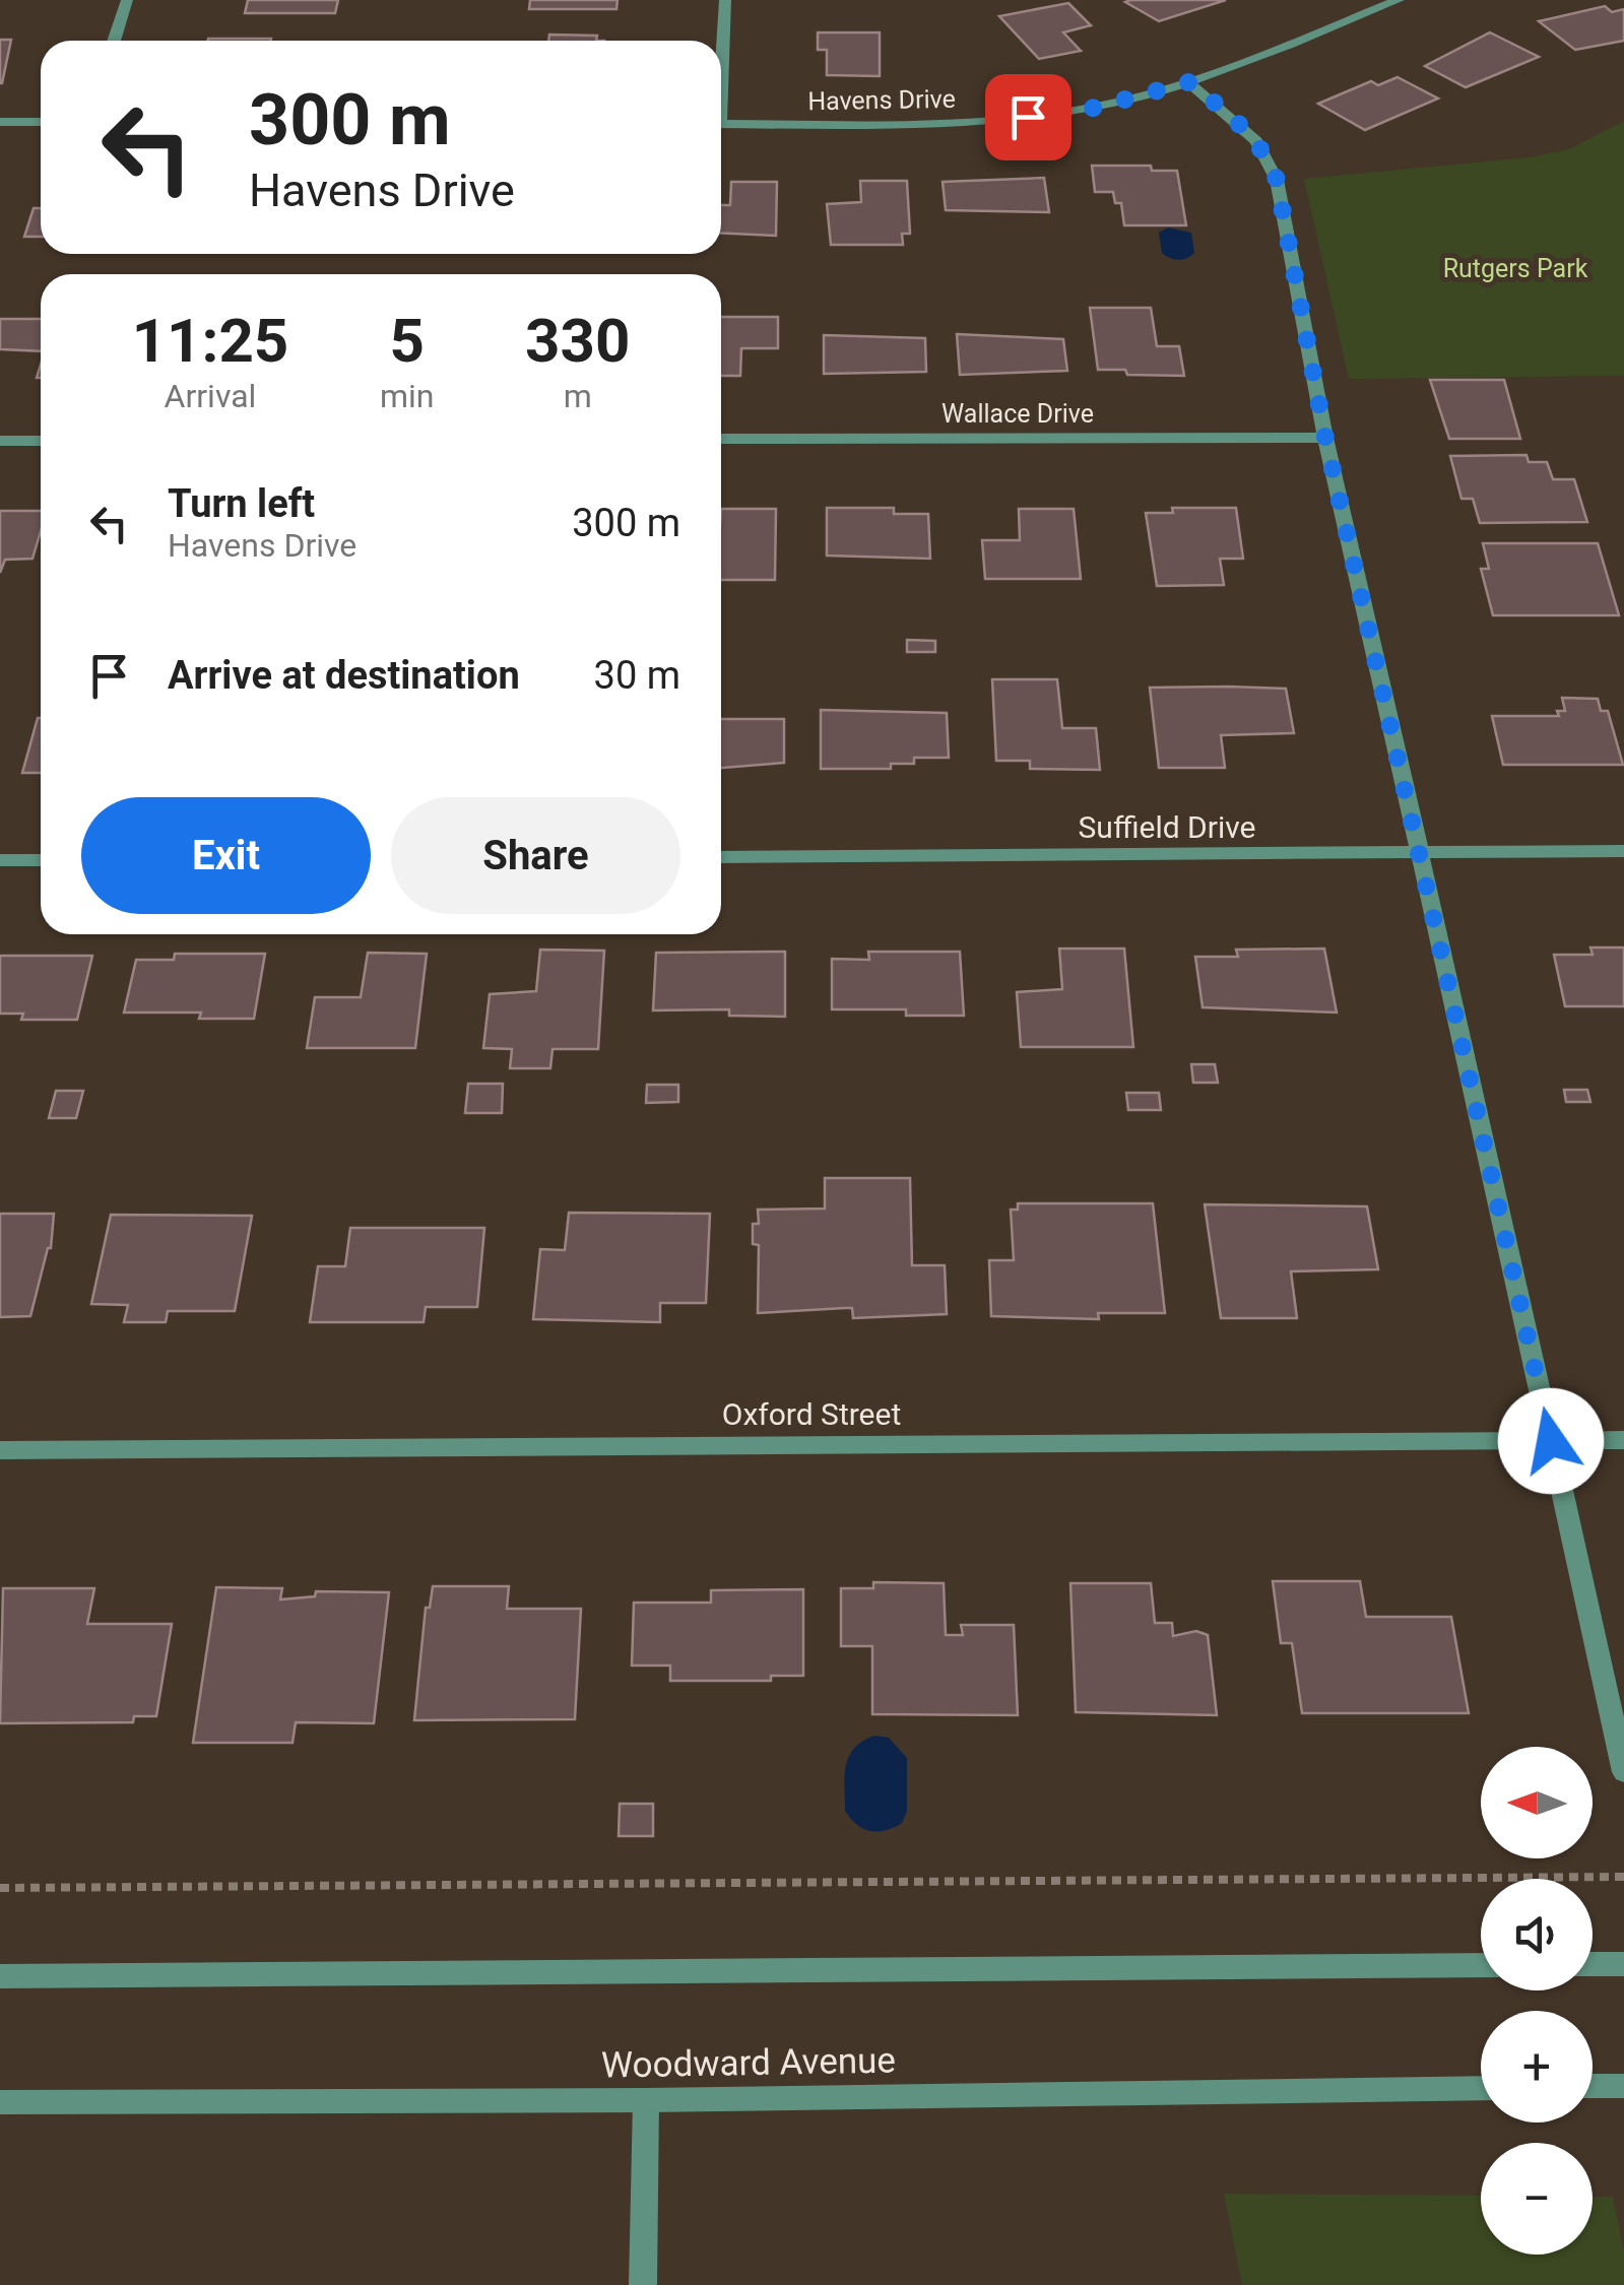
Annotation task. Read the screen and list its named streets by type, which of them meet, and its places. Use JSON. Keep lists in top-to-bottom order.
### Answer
{
  "streets": {
    "street": [
      "Havens Drive",
      "Wallace Drive",
      "Suffield Drive",
      "Oxford Street",
      "Woodward Avenue"
    ]
  },
  "parks": ["Rutgers Park"],
  "north": "left",
  "page": {
    "turn": ["300 m", "Havens Drive"],
    "eta": [
      "11:25",
      "Arrival",
      "5",
      "min",
      "330",
      "m"
    ],
    "list": [
      {
        "name": "Turn left",
        "note": "Havens Drive",
        "value": "300 m"
      },
      {
        "name": "Arrive at destination",
        "value": "30 m"
      }
    ],
    "buttons": ["Exit", "Share"],
    "map_buttons": ["+", "−"]
  }
}
